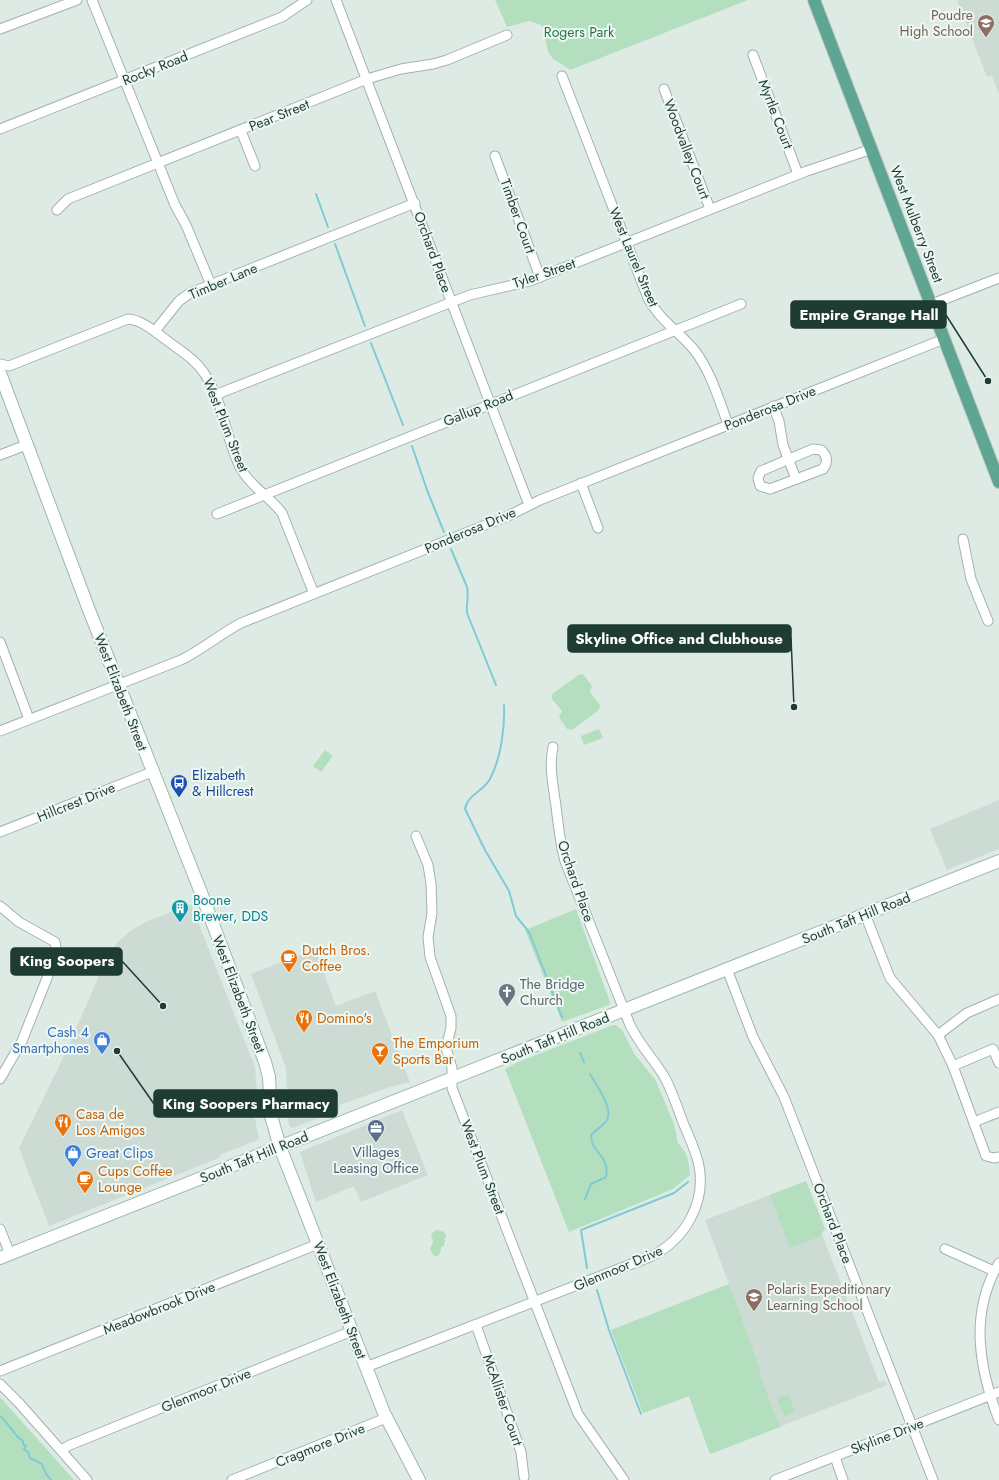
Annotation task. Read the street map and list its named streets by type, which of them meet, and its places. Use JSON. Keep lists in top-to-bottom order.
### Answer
{
  "streets": {
    "main road": ["West Mulberry Street", "West Elizabeth Street", "South Taft Hill Road"],
    "street": [
      "Rocky Road",
      "Myrtle Court",
      "Pear Street",
      "Woodvalley Court",
      "Timber Court",
      "Orchard Place",
      "West Laurel Street",
      "Tyler Street",
      "Timber Lane",
      "Gallup Road",
      "Ponderosa Drive",
      "West Plum Street",
      "Hillcrest Drive",
      "Glenmoor Drive",
      "Meadowbrook Drive",
      "McAllister Court",
      "Skyline Drive",
      "Cragmore Drive"
    ]
  },
  "crossings": [
    ["Myrtle Court", "Tyler Street"],
    ["Pear Street", "Orchard Place"],
    ["Woodvalley Court", "Tyler Street"],
    ["Timber Court", "Tyler Street"],
    ["West Mulberry Street", "Tyler Street"],
    ["West Mulberry Street", "Ponderosa Drive"],
    ["Orchard Place", "Tyler Street"],
    ["Orchard Place", "Timber Lane"],
    ["Orchard Place", "Gallup Road"],
    ["Orchard Place", "Ponderosa Drive"],
    ["Orchard Place", "South Taft Hill Road"],
    ["Orchard Place", "Glenmoor Drive"],
    ["Orchard Place", "Skyline Drive"],
    ["West Laurel Street", "Tyler Street"],
    ["West Laurel Street", "Gallup Road"],
    ["West Laurel Street", "Ponderosa Drive"],
    ["Tyler Street", "West Plum Street"],
    ["Timber Lane", "West Plum Street"],
    ["Gallup Road", "West Plum Street"],
    ["Ponderosa Drive", "West Plum Street"],
    ["Ponderosa Drive", "West Elizabeth Street"],
    ["West Plum Street", "South Taft Hill Road"],
    ["West Plum Street", "Glenmoor Drive"],
    ["West Elizabeth Street", "Hillcrest Drive"],
    ["West Elizabeth Street", "South Taft Hill Road"],
    ["West Elizabeth Street", "Glenmoor Drive"],
    ["West Elizabeth Street", "Meadowbrook Drive"],
    ["West Elizabeth Street", "Cragmore Drive"],
    ["South Taft Hill Road", "Glenmoor Drive"],
    ["Glenmoor Drive", "McAllister Court"]
  ],
  "parks": ["Rogers Park"],
  "places": {
    "school or university": ["Poudre High School", "Polaris Expeditionary Learning School"],
    "other": [
      "Empire Grange Hall",
      "Skyline Office and Clubhouse",
      "King Soopers",
      "King Soopers Pharmacy"
    ],
    "bus stop": ["Elizabeth & Hillcrest"],
    "building": ["Boone Brewer, DDS"],
    "cafe": ["Dutch Bros. Coffee", "Cups Coffee Lounge"],
    "church": ["The Bridge Church"],
    "restaurant": ["Domino's", "Casa de Los Amigos"],
    "shop": ["Cash 4 Smartphones", "Great Clips"],
    "bar": ["The Emporium Sports Bar"],
    "office": ["Villages Leasing Office"]
  }
}
